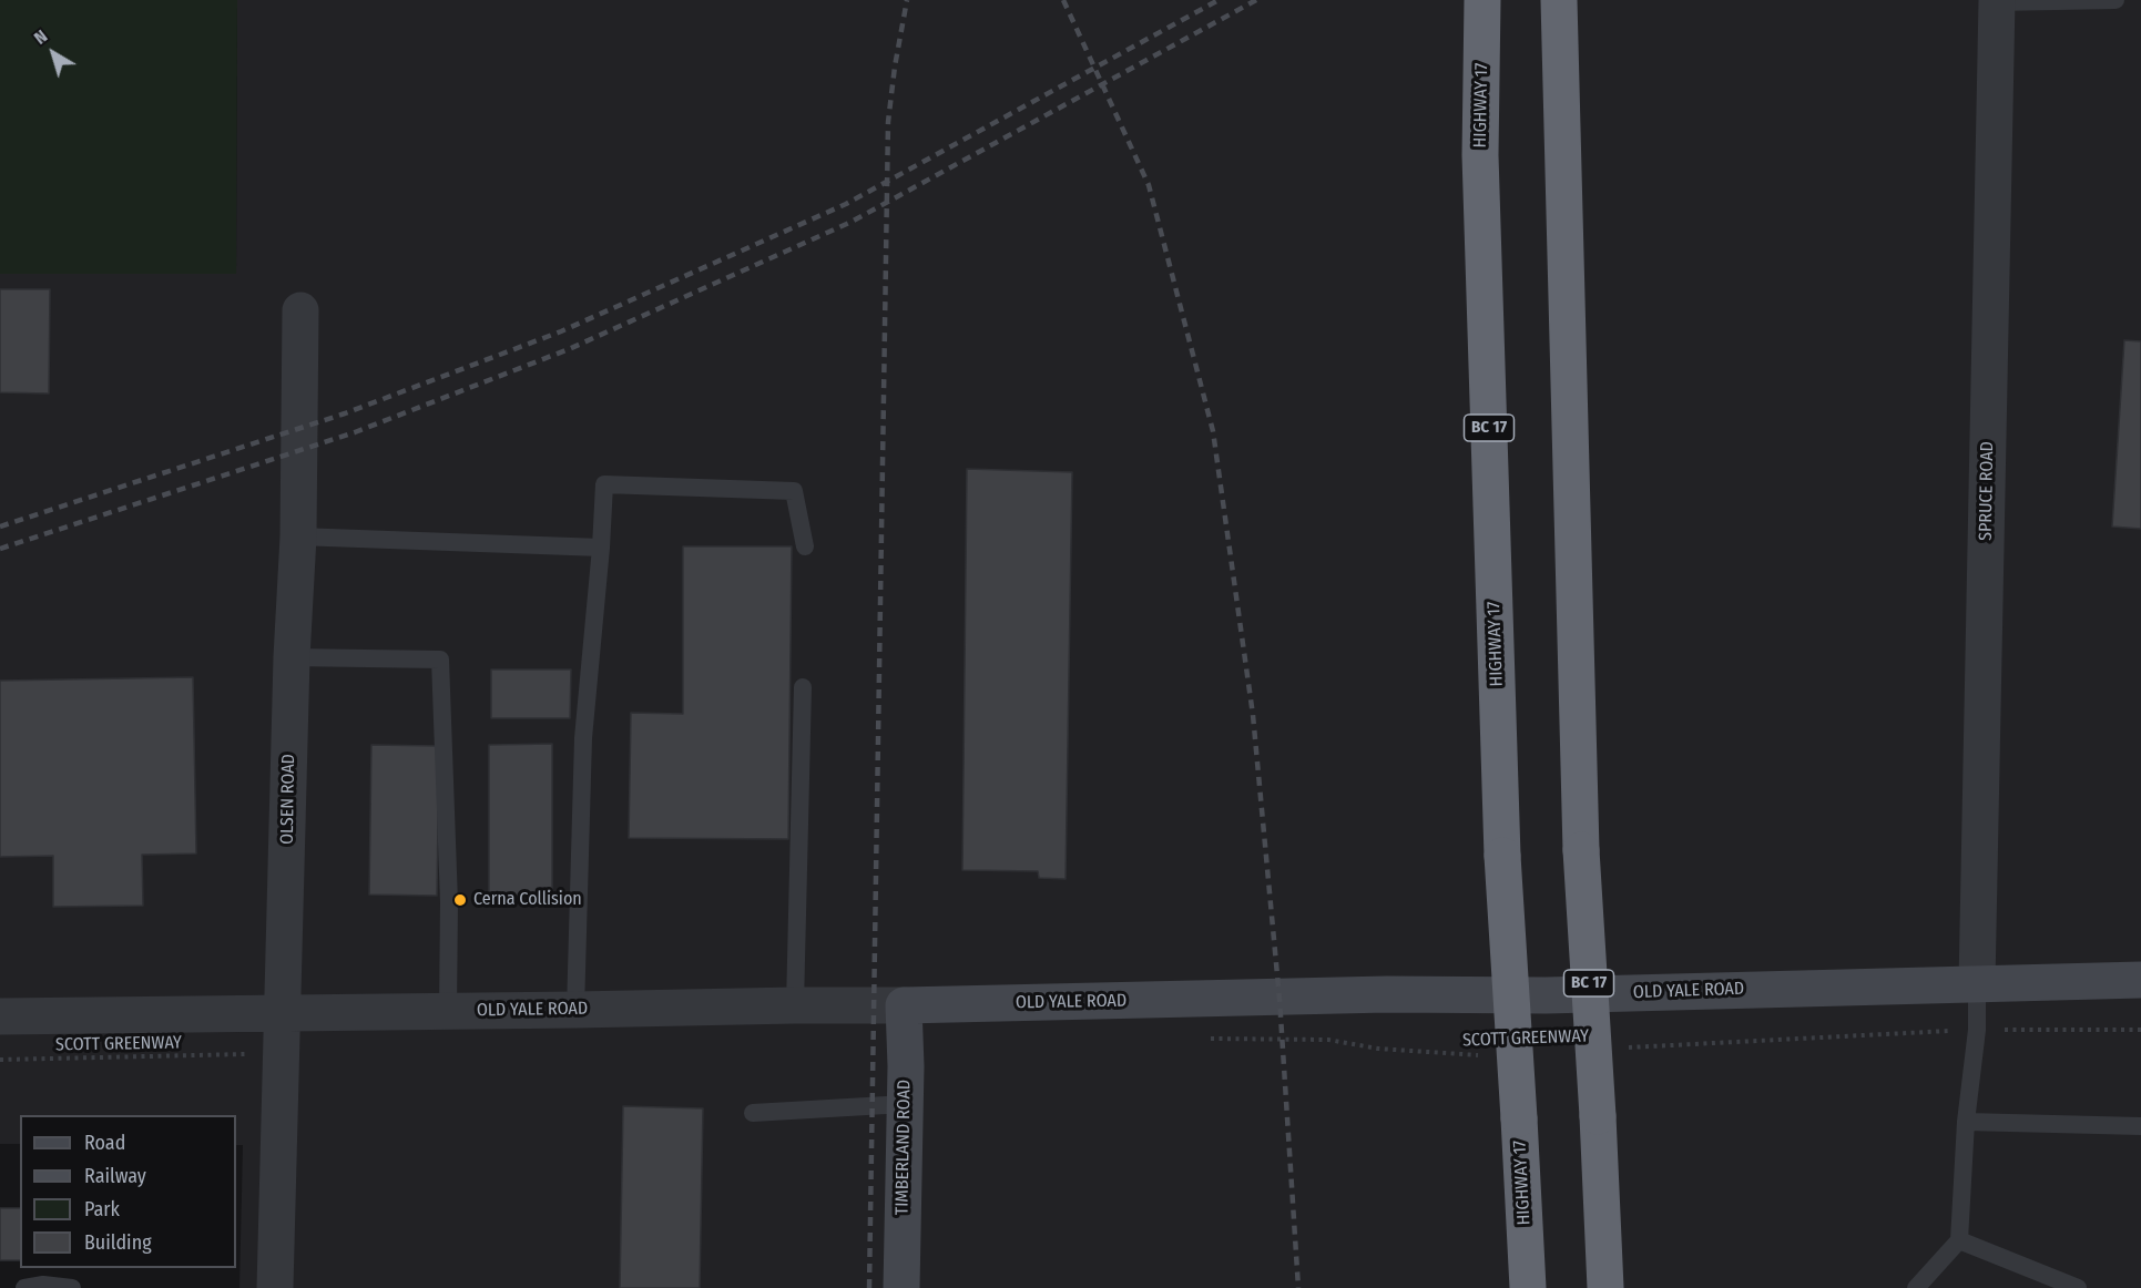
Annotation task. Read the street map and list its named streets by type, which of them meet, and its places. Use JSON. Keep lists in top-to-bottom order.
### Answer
{
  "streets": {
    "highway": ["HIGHWAY 17", "BC 17"],
    "street": [
      "SPRUCE ROAD",
      "OLSEN ROAD",
      "OLD YALE ROAD",
      "TIMBERLAND ROAD"
    ],
    "path": ["SCOTT GREENWAY"]
  },
  "crossings": [
    ["SPRUCE ROAD", "OLD YALE ROAD"],
    ["OLSEN ROAD", "OLD YALE ROAD"],
    ["OLD YALE ROAD", "TIMBERLAND ROAD"]
  ],
  "places": ["Cerna Collision"],
  "legend": [
    "Road",
    "Railway",
    "Park",
    "Building"
  ],
  "north": "top left"
}
